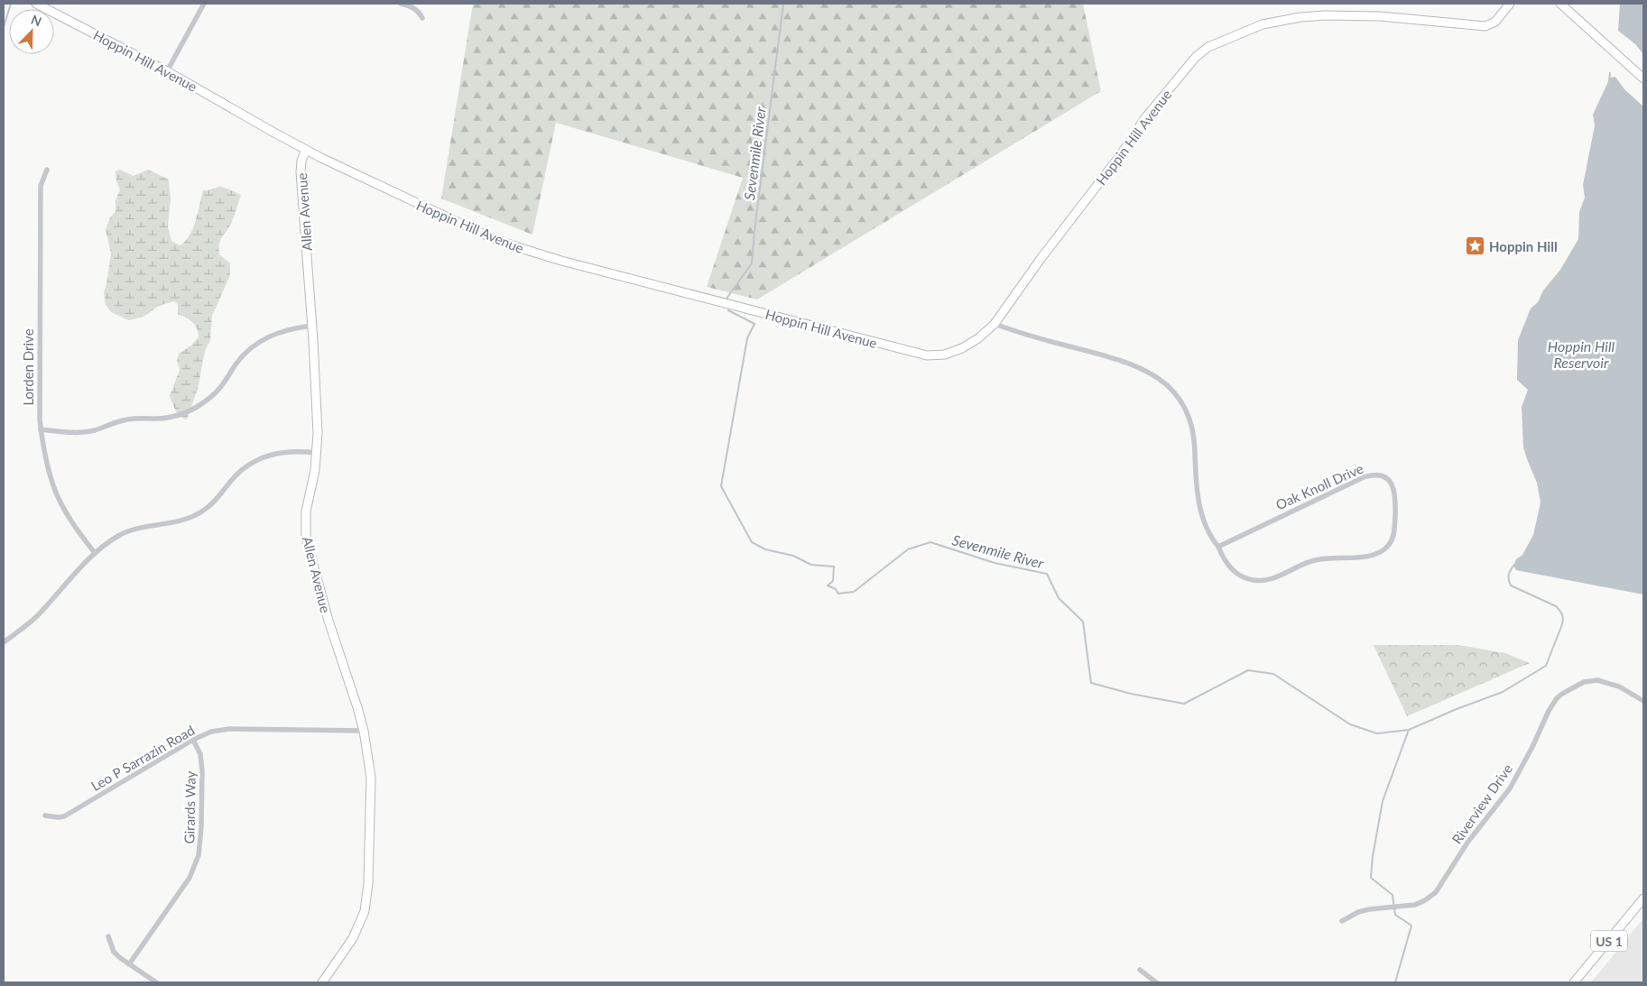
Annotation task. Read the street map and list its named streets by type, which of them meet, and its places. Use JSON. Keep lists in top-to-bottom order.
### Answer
{
  "streets": {
    "street": [
      "Hoppin Hill Avenue",
      "Allen Avenue",
      "Lorden Drive",
      "Oak Knoll Drive",
      "Leo P Sarrazin Road",
      "Riverview Drive",
      "Girards Way",
      "US 1"
    ]
  },
  "crossings": [
    ["Hoppin Hill Avenue", "Allen Avenue"],
    ["Hoppin Hill Avenue", "Oak Knoll Drive"],
    ["Allen Avenue", "Leo P Sarrazin Road"],
    ["Leo P Sarrazin Road", "Girards Way"]
  ],
  "water": ["Sevenmile River", "Hoppin Hill Reservoir"],
  "places": {
    "place": ["Hoppin Hill"]
  },
  "north": "top right"
}
